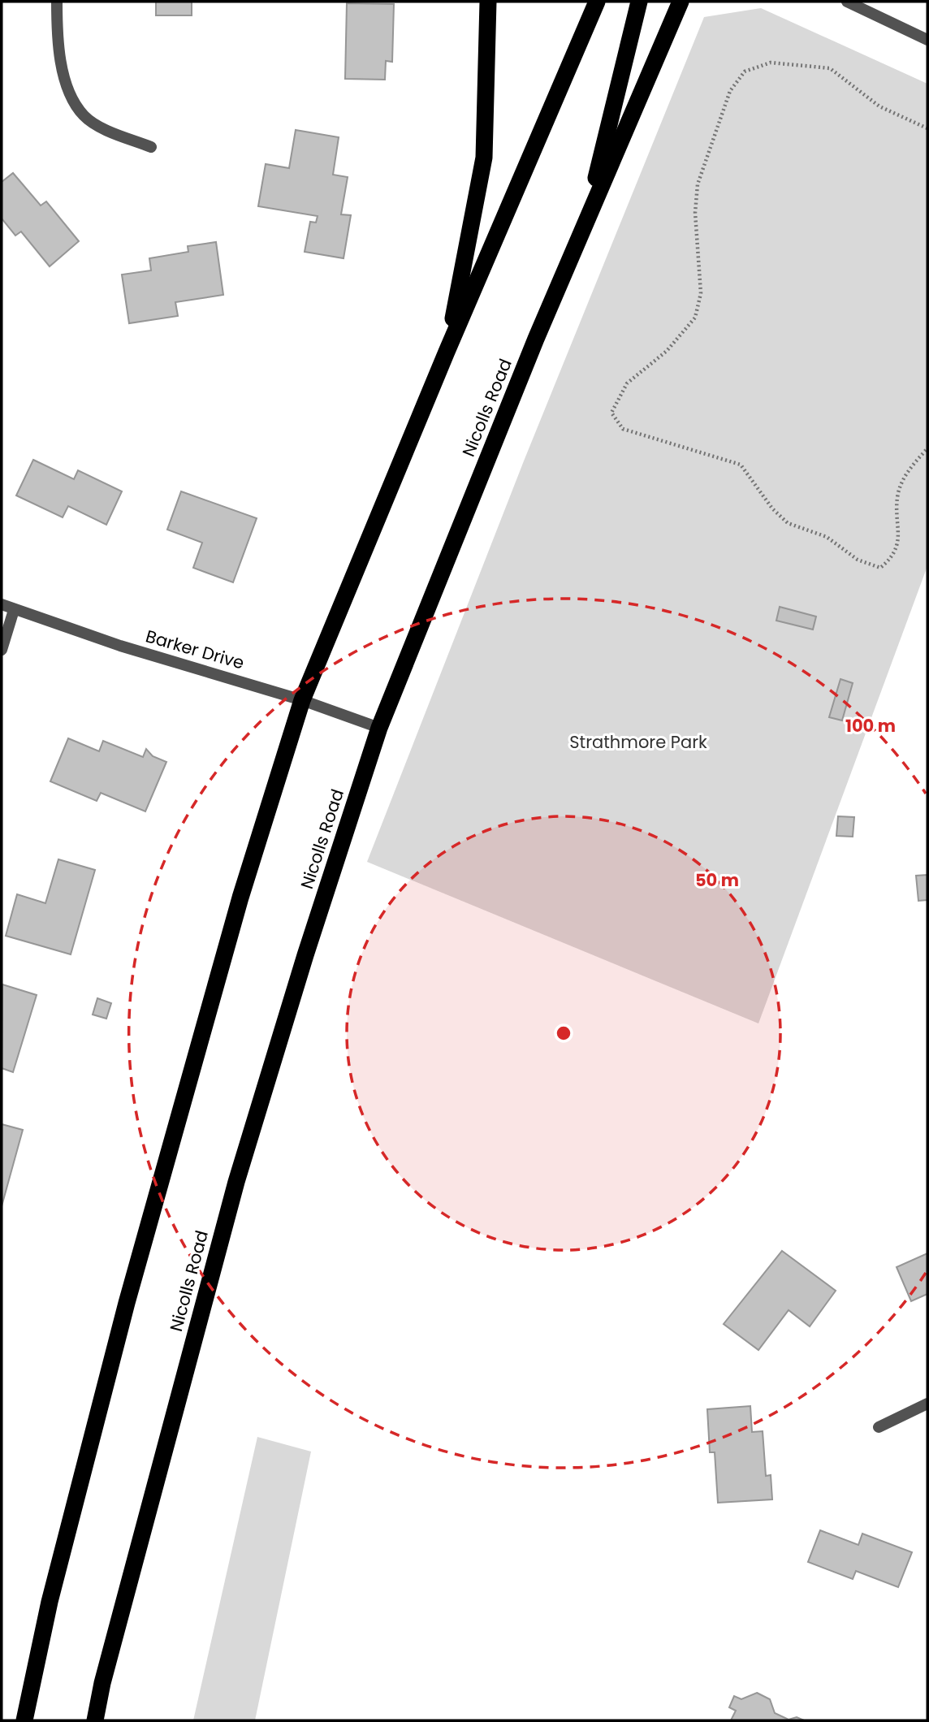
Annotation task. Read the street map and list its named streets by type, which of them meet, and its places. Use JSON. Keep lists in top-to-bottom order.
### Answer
{
  "streets": {
    "highway": ["Nicolls Road"],
    "street": ["Barker Drive"]
  },
  "crossings": [
    ["Nicolls Road", "Barker Drive"]
  ],
  "parks": ["Strathmore Park"],
  "rings": ["100 m", "50 m"]
}
